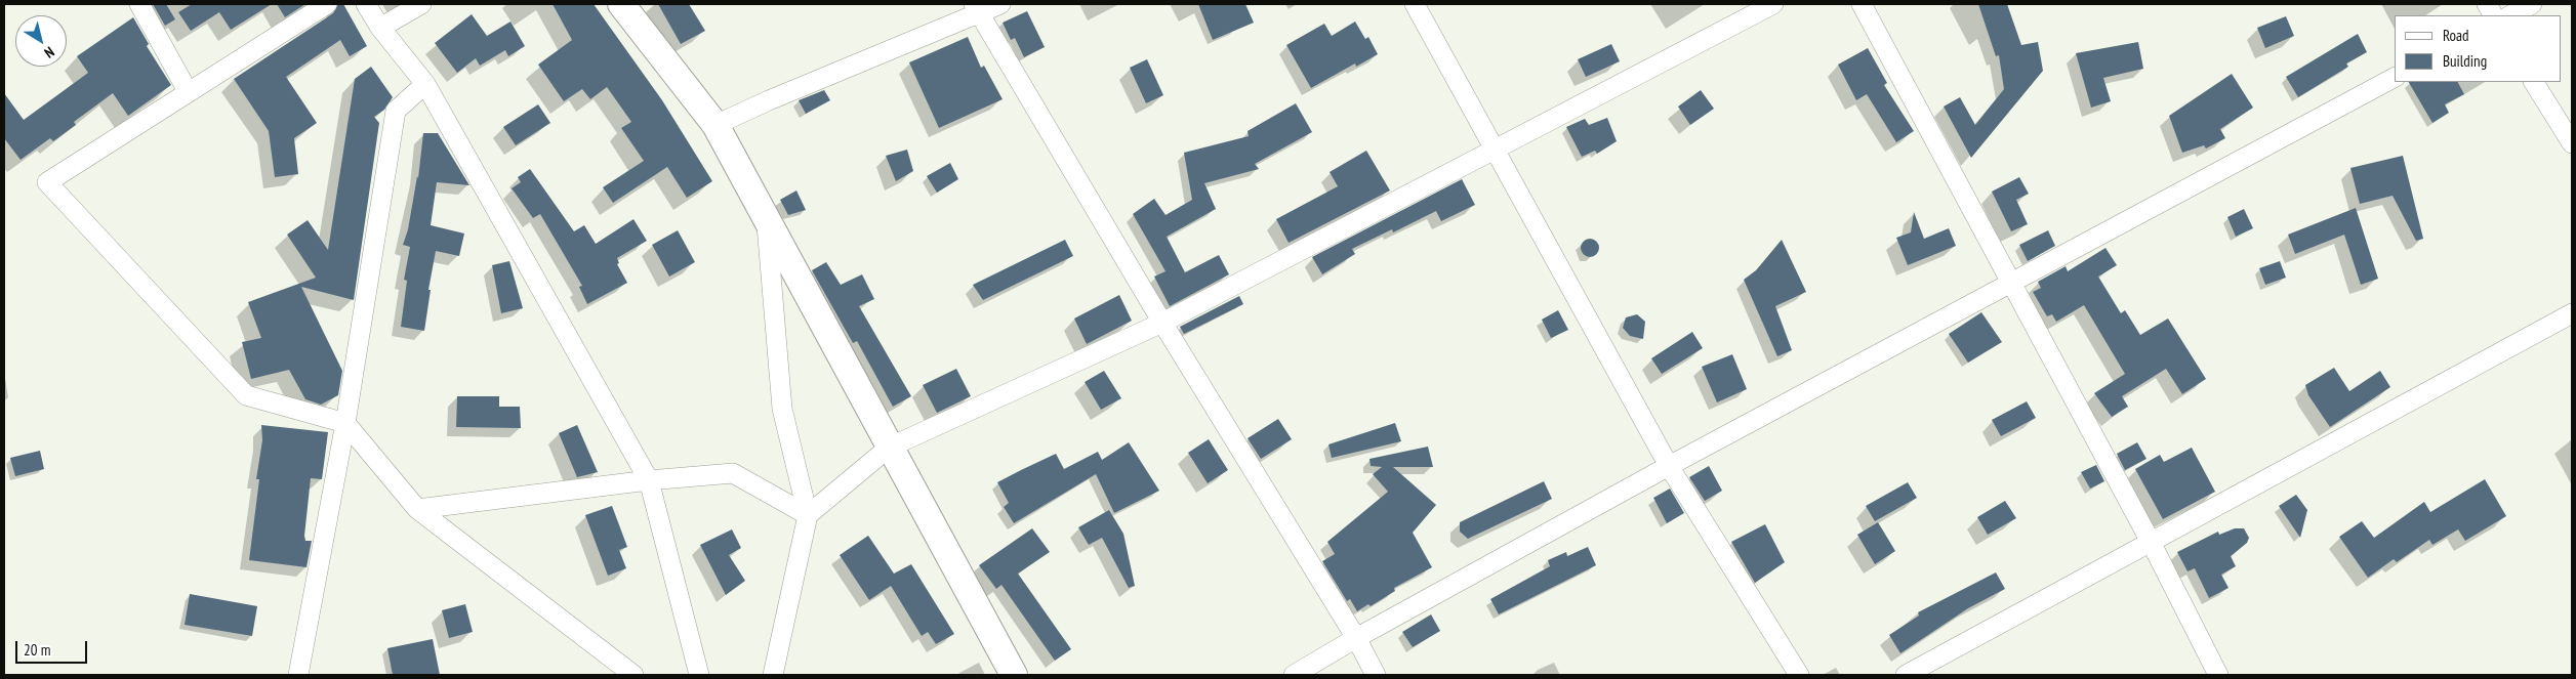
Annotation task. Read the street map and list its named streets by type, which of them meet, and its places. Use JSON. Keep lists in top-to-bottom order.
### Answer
{
  "legend": ["Road", "Building"],
  "scale_bar": "20 m",
  "north": "bottom right"
}
